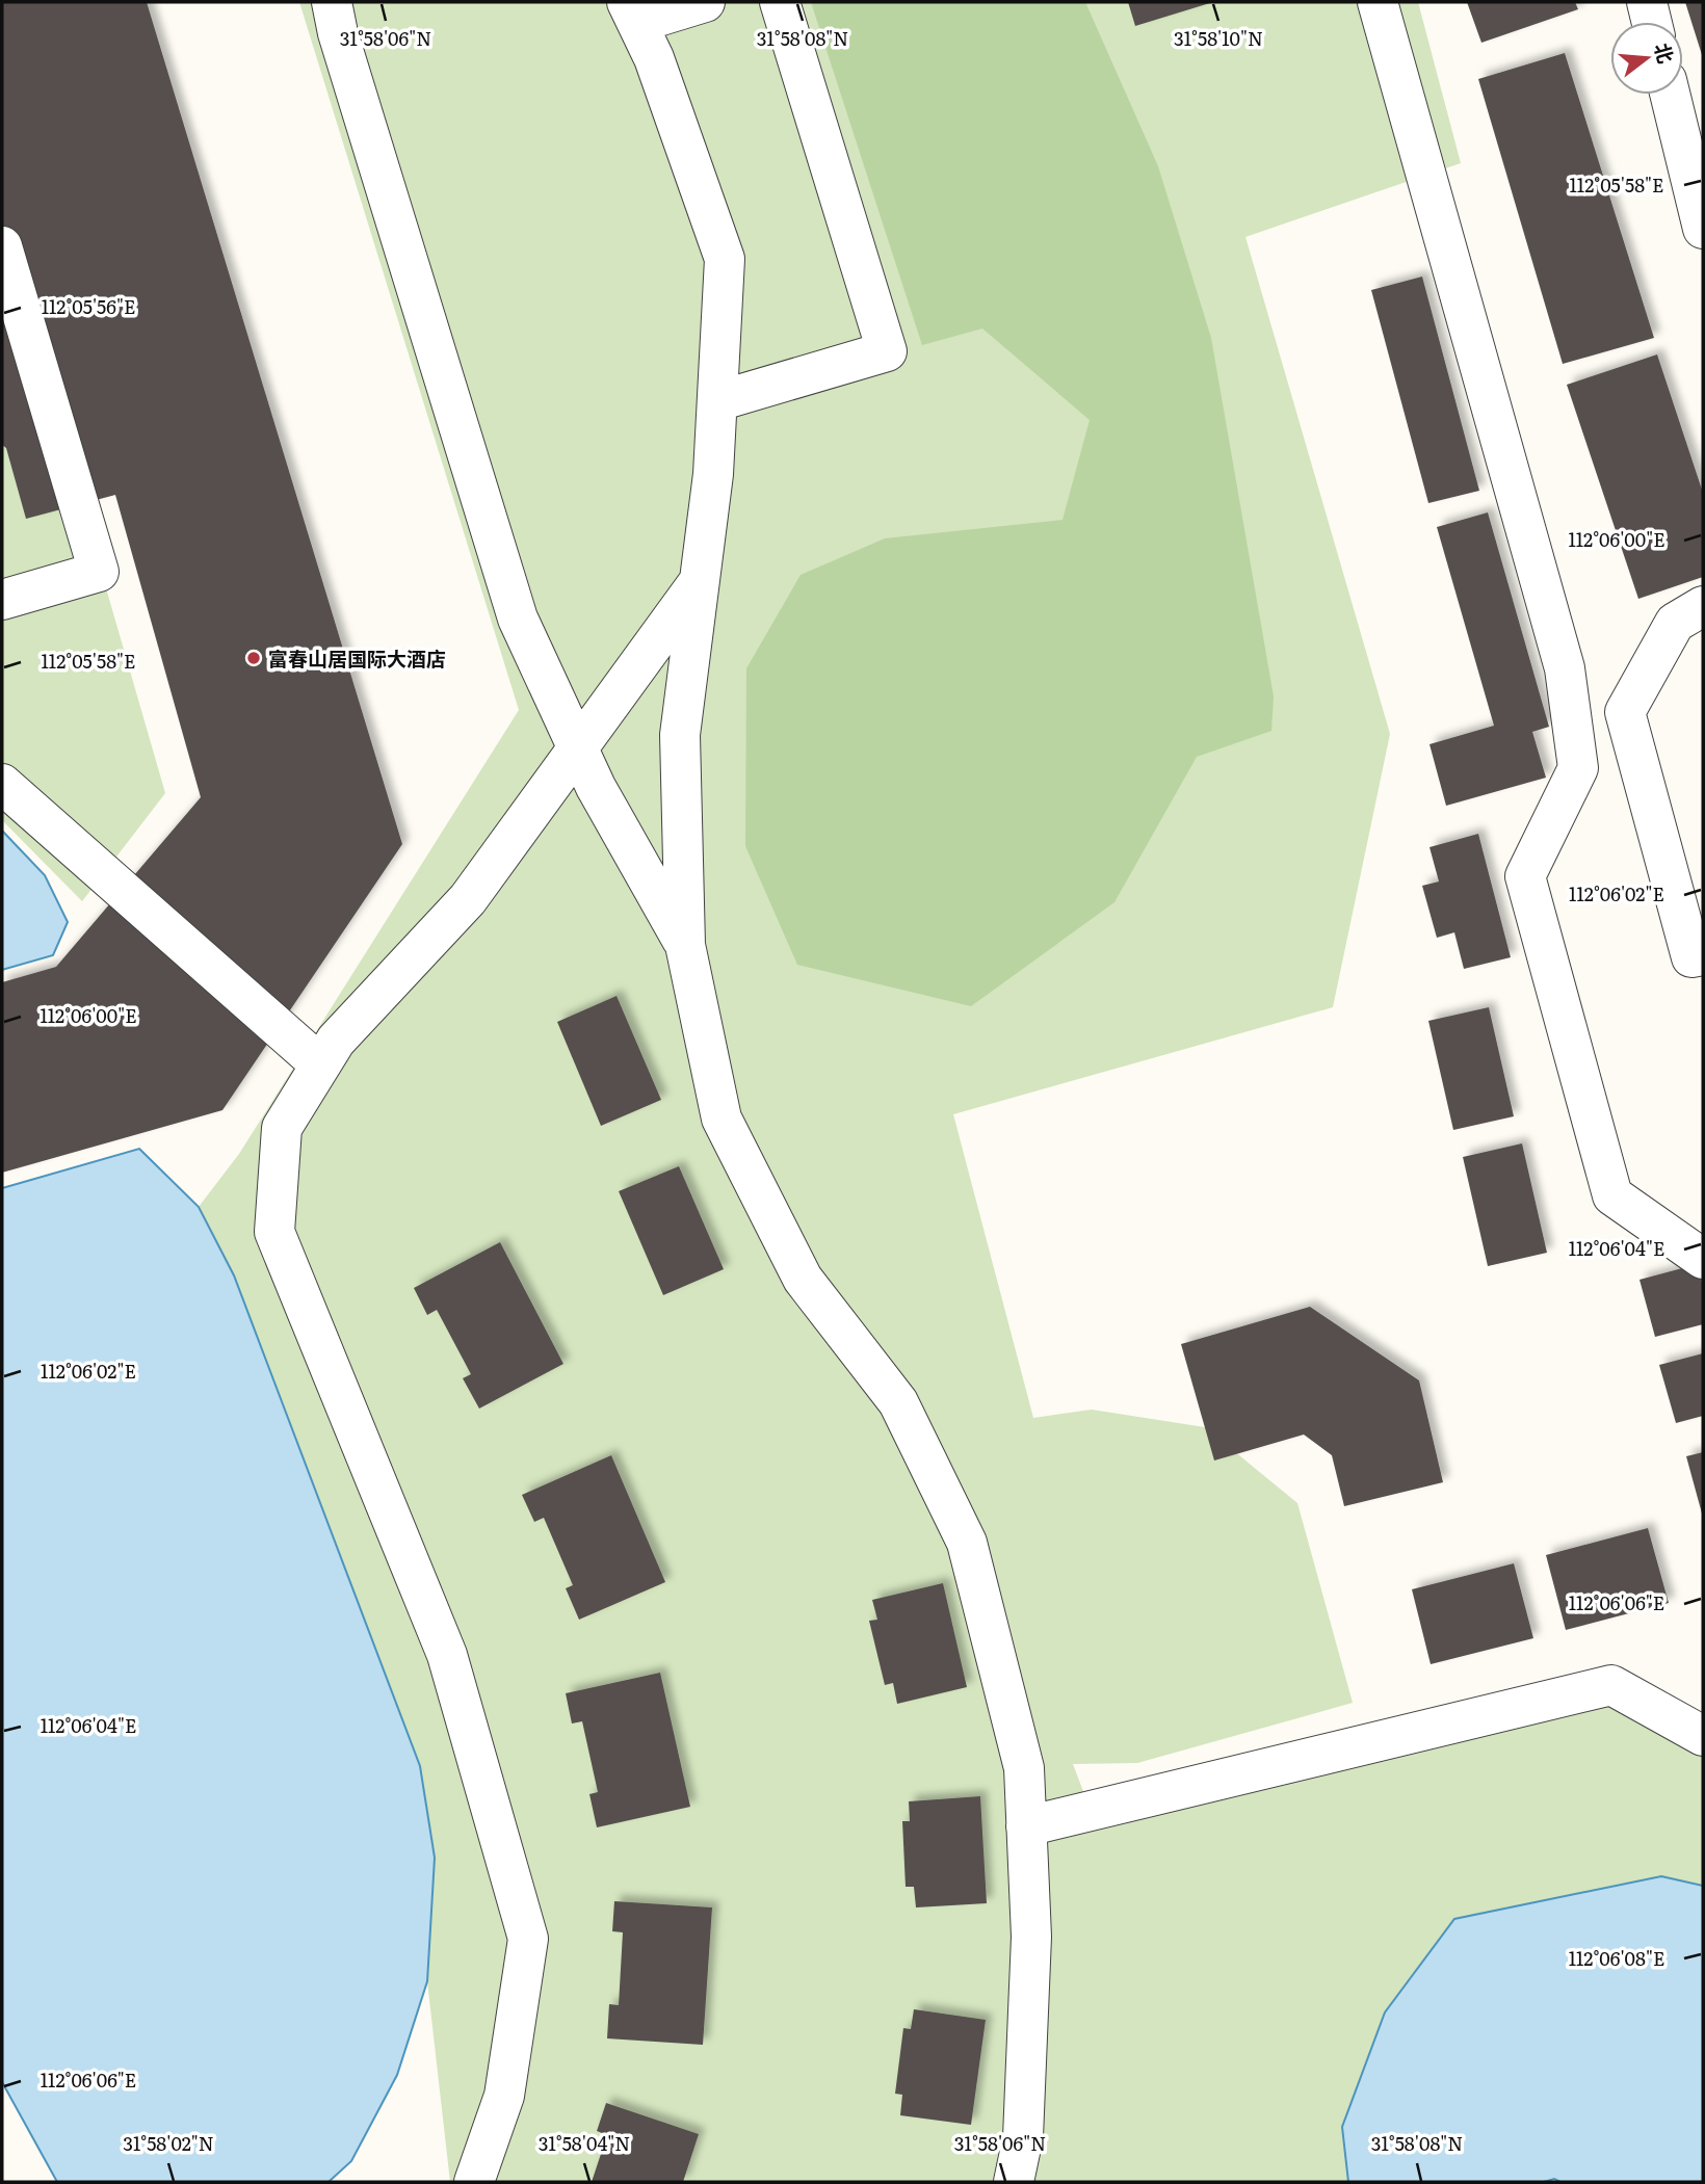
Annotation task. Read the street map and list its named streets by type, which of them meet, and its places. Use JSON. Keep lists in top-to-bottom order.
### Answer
{
  "places": ["富春山居国际大酒店"],
  "north": "right",
  "coordinates": [
    "31°58'06\"N",
    "31°58'08\"N",
    "31°58'10\"N",
    "112°05'58\"E",
    "112°05'56\"E",
    "112°06'00\"E",
    "112°06'02\"E",
    "112°06'04\"E",
    "112°06'06\"E",
    "112°06'08\"E",
    "31°58'02\"N",
    "31°58'04\"N"
  ]
}
